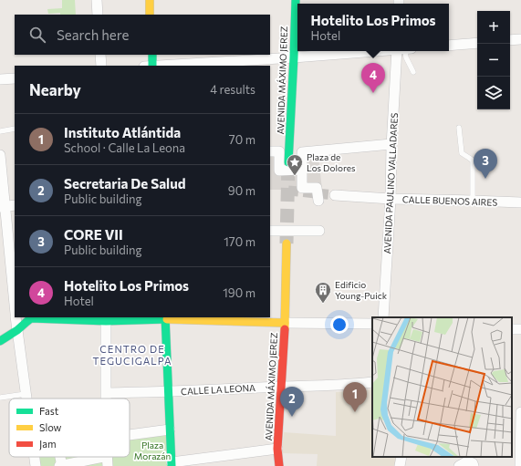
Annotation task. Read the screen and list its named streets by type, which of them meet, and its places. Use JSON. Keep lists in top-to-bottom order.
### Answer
{
  "streets": {
    "main road": ["AVENIDA MÁXIMO JEREZ"],
    "street": ["AVENIDA PAULINO VALLADARES", "CALLE BUENOS AIRES", "CALLE LA LEONA"]
  },
  "crossings": [
    ["AVENIDA MÁXIMO JEREZ", "CALLE LA LEONA"],
    ["AVENIDA PAULINO VALLADARES", "CALLE BUENOS AIRES"]
  ],
  "districts": ["CENTRO DE TEGUCIGALPA"],
  "parks": ["Plaza Morazán"],
  "places": {
    "place": ["Plaza de Los Dolores"],
    "building": ["Edificio Young-Puick"]
  },
  "legend": ["Fast", "Slow", "Jam"],
  "page": {
    "popup": ["Hotelito Los Primos", "Hotel"],
    "map_buttons": ["+", "−"],
    "search": "Search here",
    "pins": [
      "4",
      "3",
      "1",
      "2"
    ],
    "heading": ["Nearby", "4 results"],
    "list": [
      {
        "mark": "1",
        "name": "Instituto Atlántida",
        "note": "School · Calle La Leona",
        "value": "70 m"
      },
      {
        "mark": "2",
        "name": "Secretaria De Salud",
        "note": "Public building",
        "value": "90 m"
      },
      {
        "mark": "3",
        "name": "CORE VII",
        "note": "Public building",
        "value": "170 m"
      },
      {
        "mark": "4",
        "name": "Hotelito Los Primos",
        "note": "Hotel",
        "value": "190 m"
      }
    ]
  }
}
